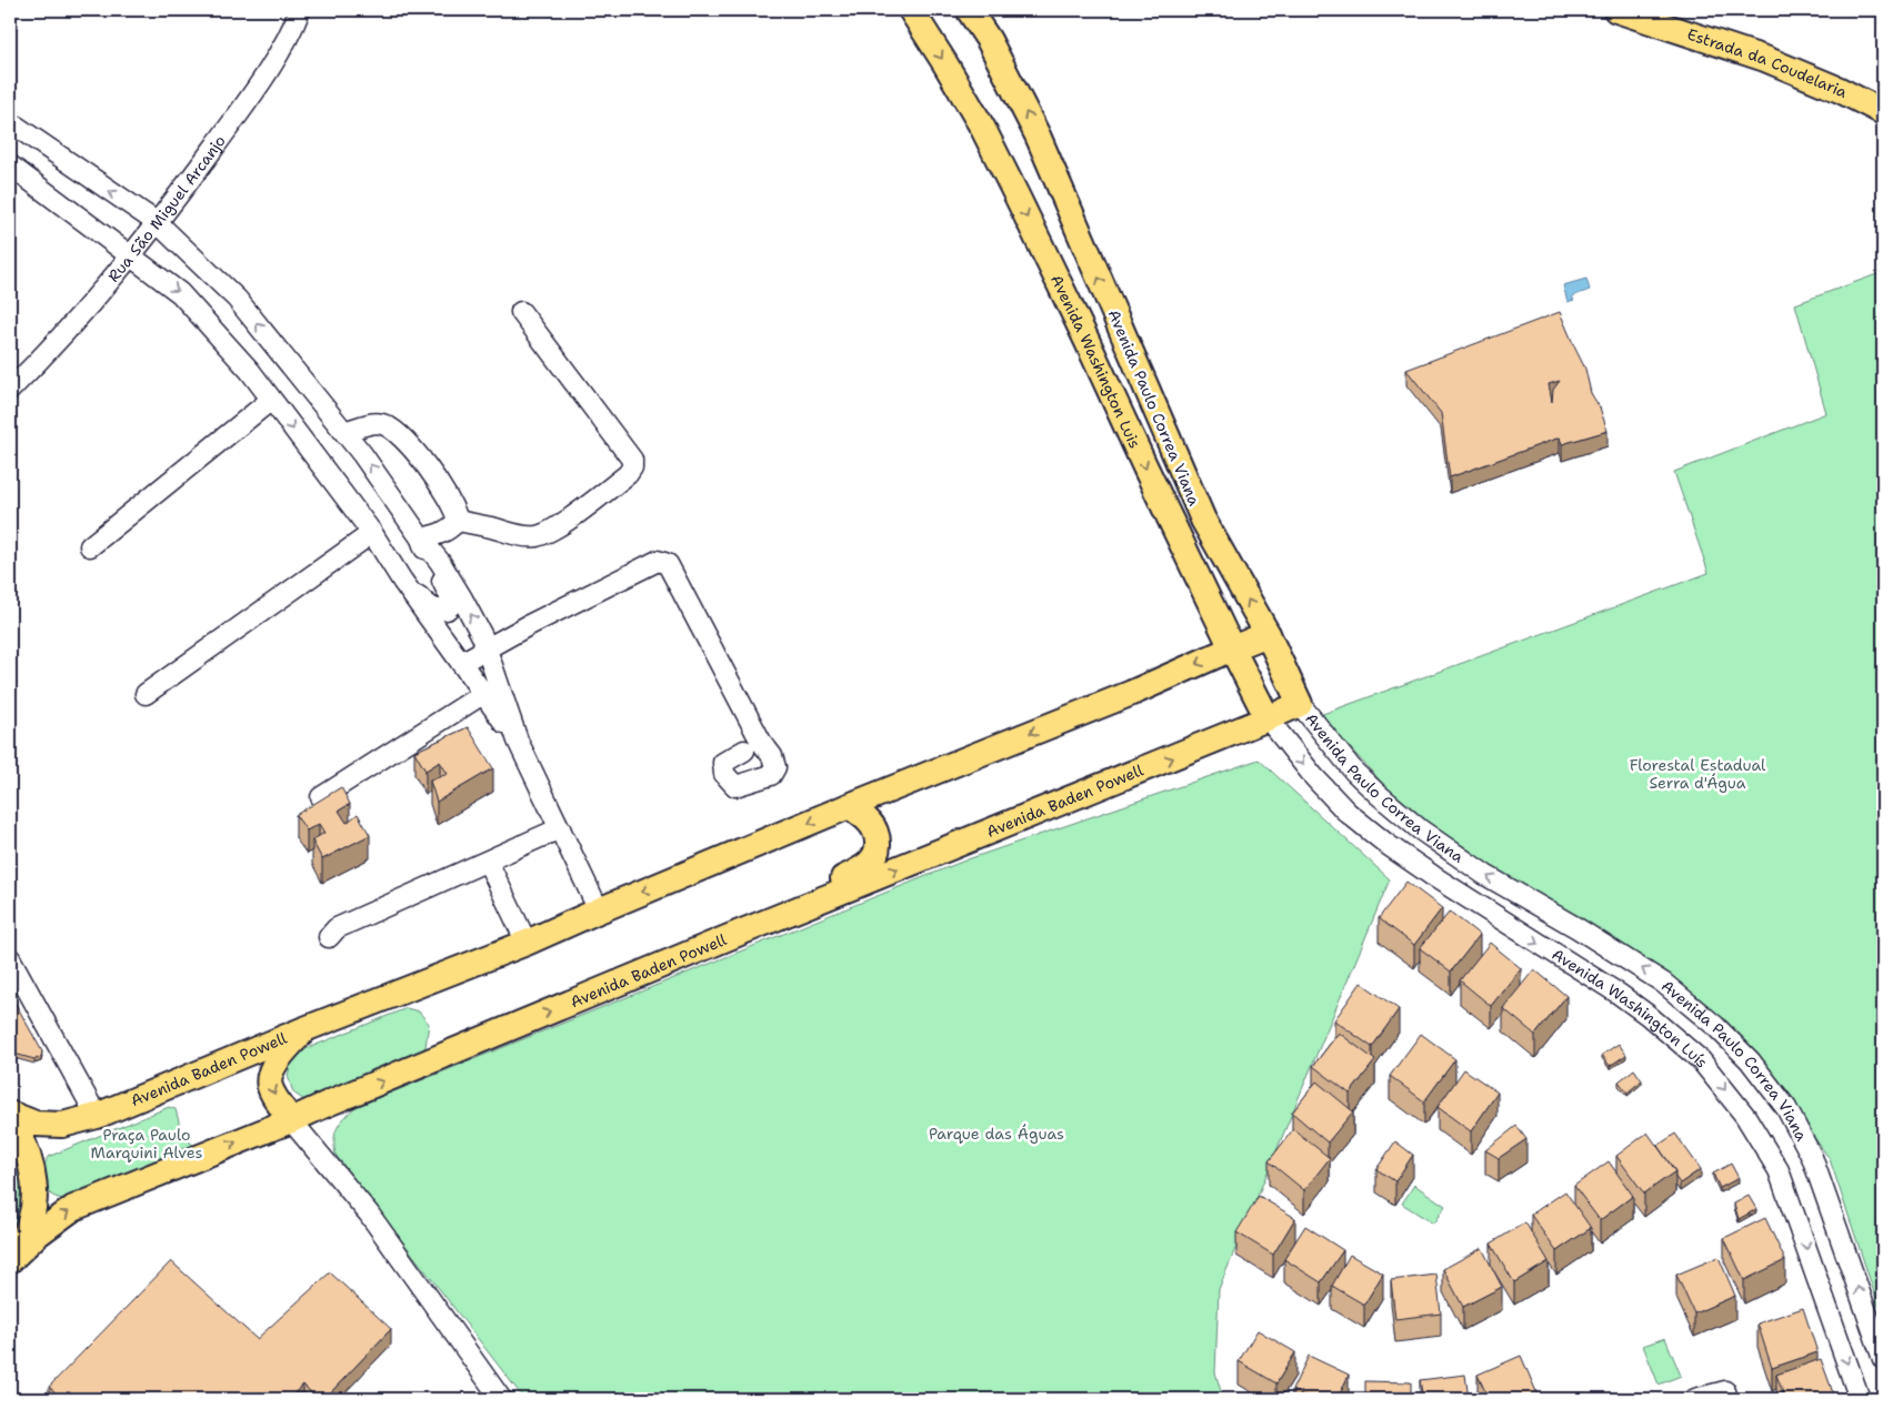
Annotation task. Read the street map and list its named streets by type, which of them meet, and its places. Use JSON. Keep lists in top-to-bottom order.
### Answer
{
  "streets": {
    "main road": [
      "Estrada da Coudelaria",
      "Avenida Washington Luis",
      "Avenida Paulo Correa Viana",
      "Avenida Baden Powell"
    ],
    "street": ["Rua São Miguel Arcanjo", "Avenida Washington Luís"]
  },
  "crossings": [
    ["Avenida Washington Luis", "Avenida Baden Powell"],
    ["Avenida Washington Luis", "Avenida Washington Luís"],
    ["Avenida Paulo Correa Viana", "Avenida Baden Powell"],
    ["Avenida Baden Powell", "Avenida Washington Luís"]
  ],
  "one_way": ["Avenida Washington Luis", "Avenida Paulo Correa Viana", "Avenida Washington Luís"],
  "parks": ["Florestal Estadual Serra d'Água", "Parque das Águas", "Praça Paulo Marquini Alves"]
}
